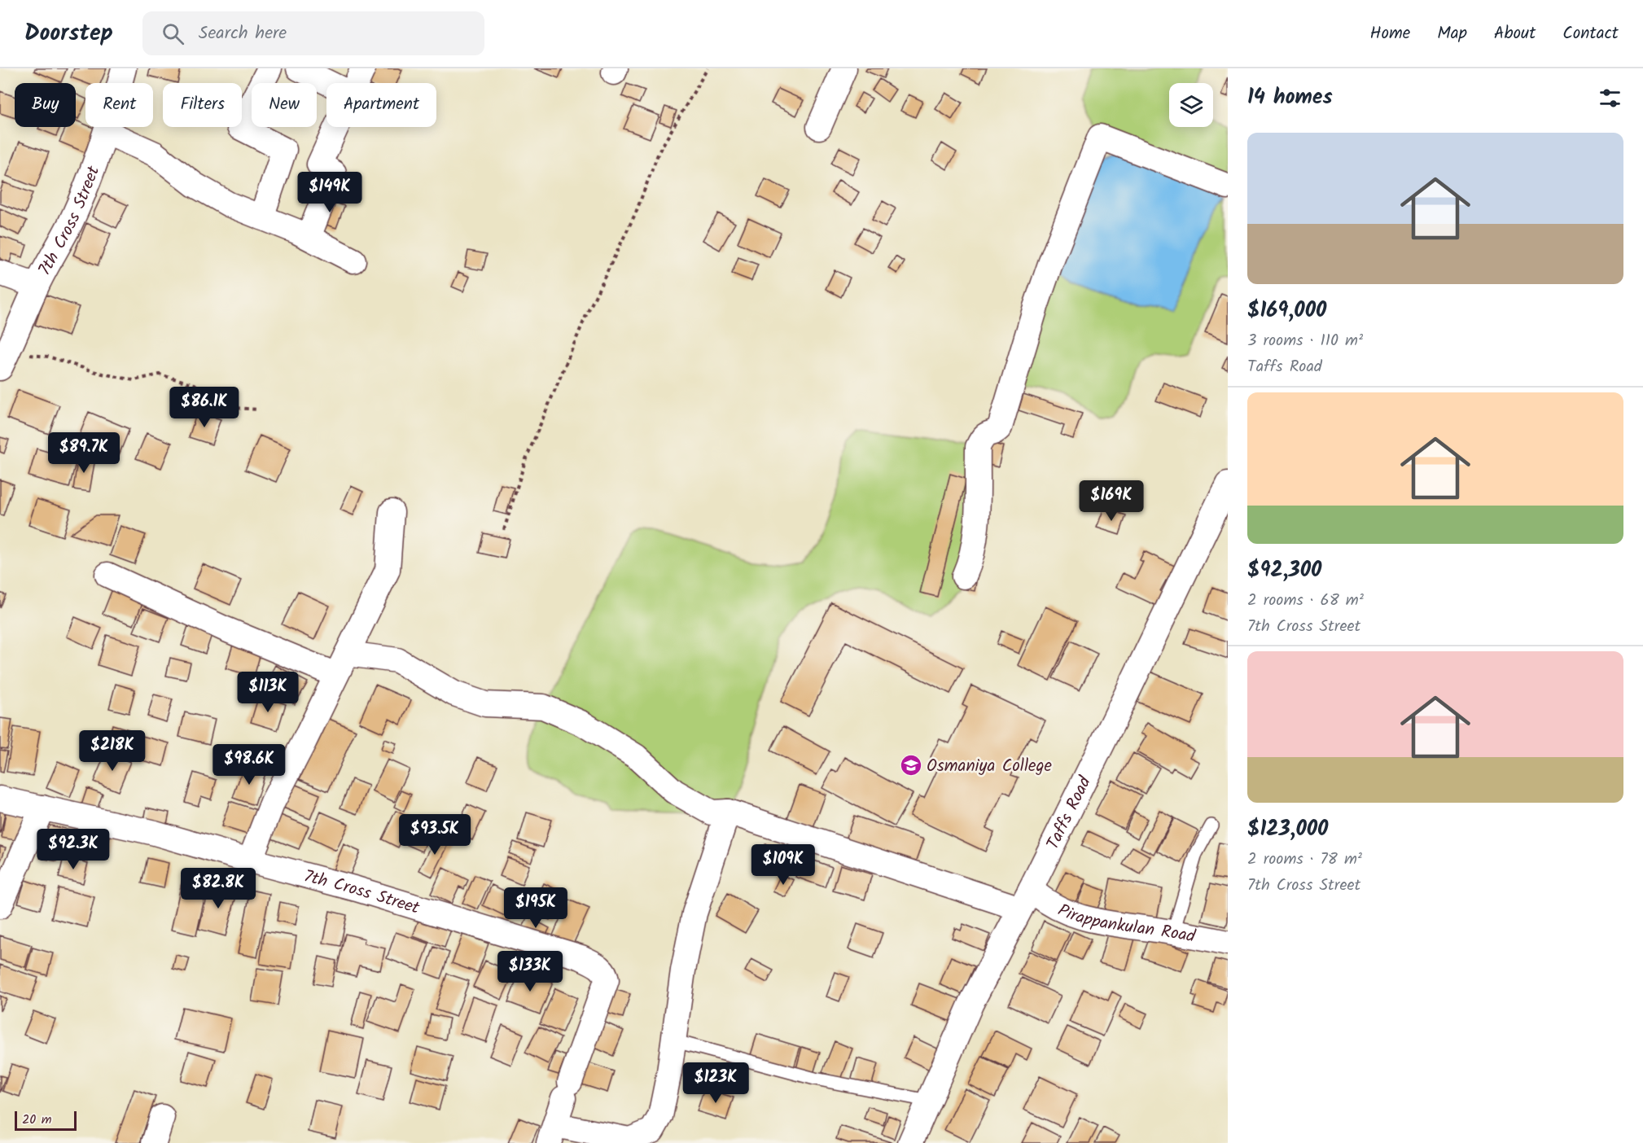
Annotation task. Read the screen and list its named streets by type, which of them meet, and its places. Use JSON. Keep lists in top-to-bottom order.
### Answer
{
  "streets": {
    "street": ["7th Cross Street", "Taffs Road", "Pirappankulan Road"]
  },
  "crossings": [
    ["Taffs Road", "Pirappankulan Road"]
  ],
  "places": {
    "school or university": ["Osmaniya College"]
  },
  "scale_bar": "20 m",
  "page": {
    "header": "Doorstep",
    "search": "Search here",
    "nav": [
      "Home",
      "Map",
      "About",
      "Contact"
    ],
    "heading": "14 homes",
    "chip": [
      "Buy",
      "Rent",
      "Filters",
      "New",
      "Apartment"
    ],
    "list": [
      {
        "name": "$169,000",
        "note": "3 rooms · 110 m² · Taffs Road"
      },
      {
        "name": "$92,300",
        "note": "2 rooms · 68 m² · 7th Cross Street"
      },
      {
        "name": "$123,000",
        "note": "2 rooms · 78 m² · 7th Cross Street"
      }
    ],
    "price": [
      "$149K",
      "$86.1K",
      "$89.7K",
      "$169K",
      "$113K",
      "$218K",
      "$98.6K",
      "$93.5K",
      "$92.3K",
      "$109K",
      "$82.8K",
      "$195K",
      "$133K",
      "$123K"
    ],
    "scale": "20 m"
  }
}
